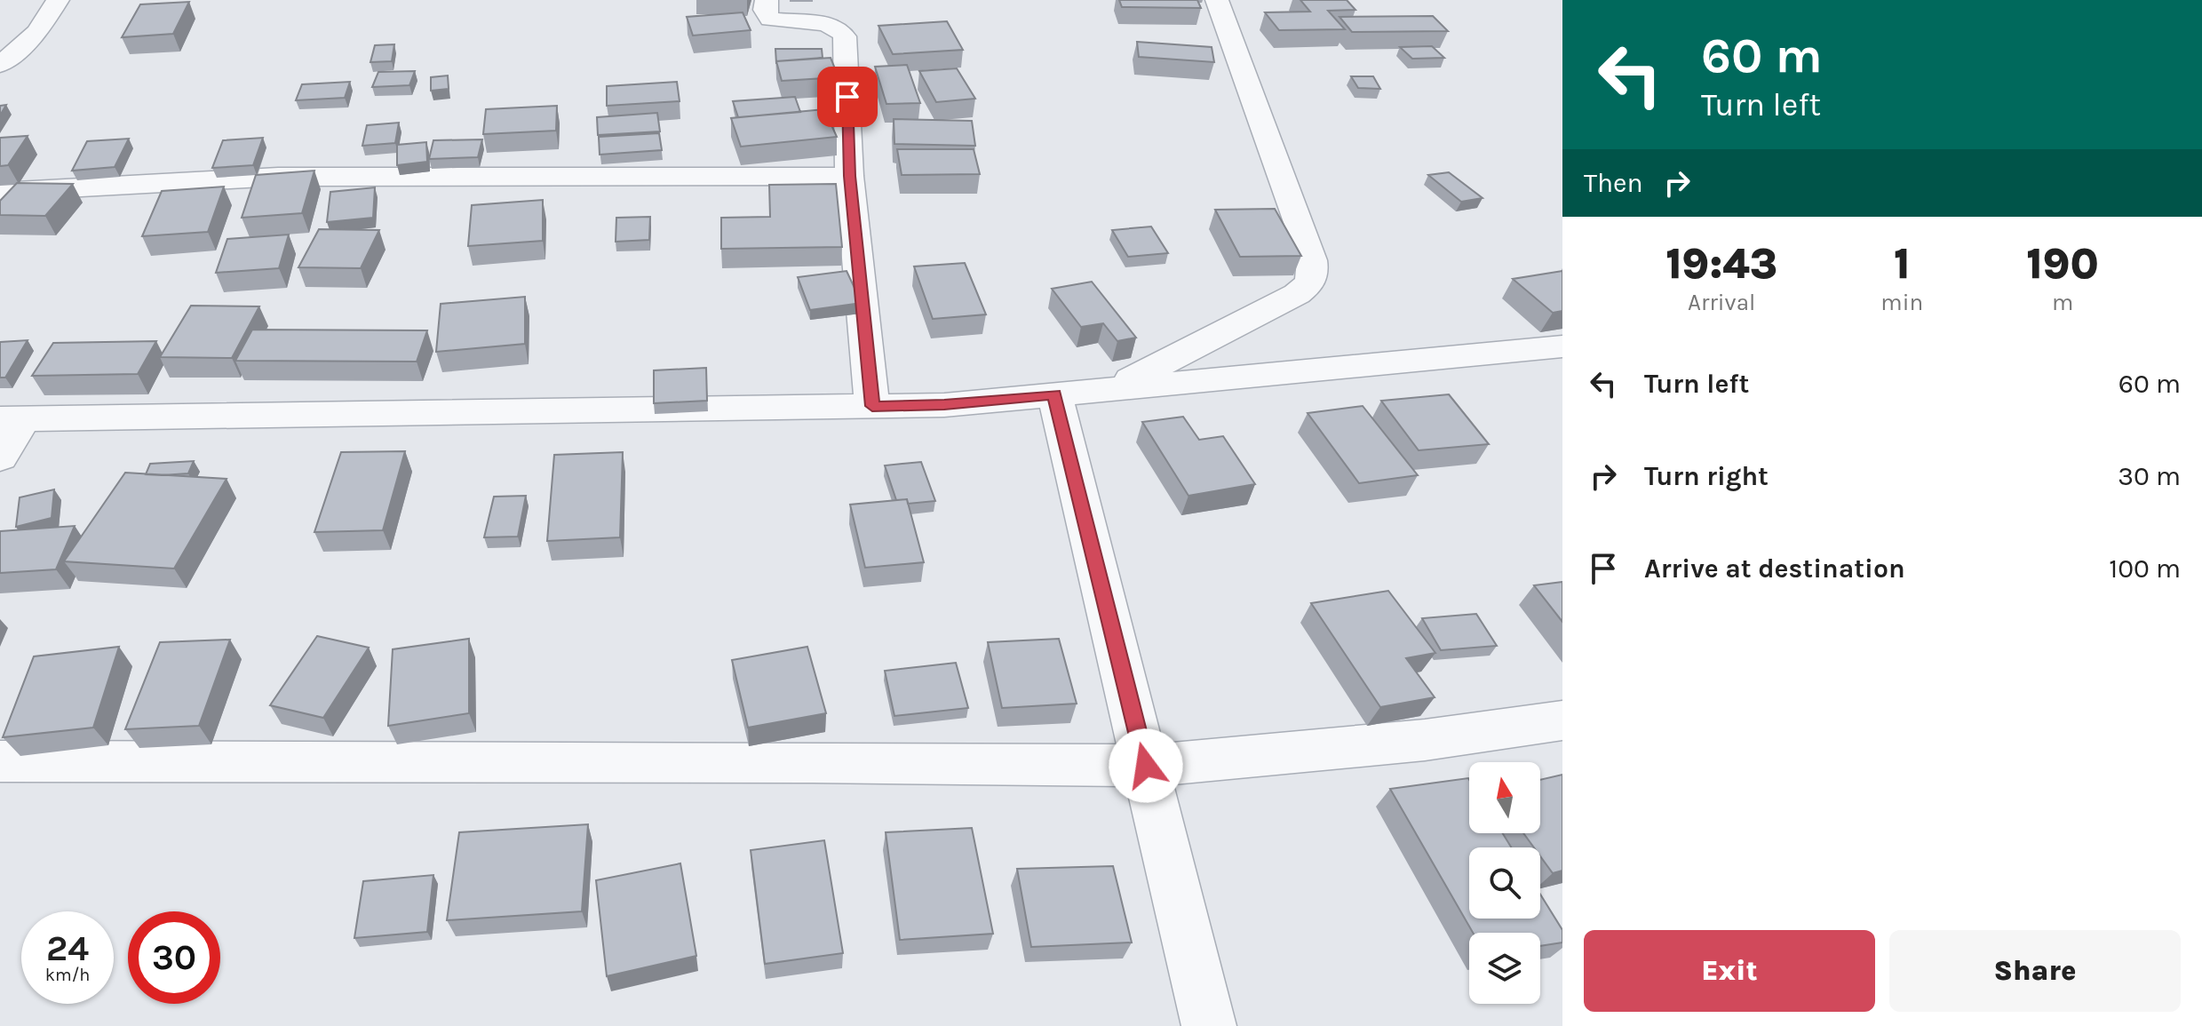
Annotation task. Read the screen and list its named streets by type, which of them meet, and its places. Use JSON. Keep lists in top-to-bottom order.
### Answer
{
  "north": "top",
  "page": {
    "turn": ["60 m", "Turn left"],
    "then": "Then",
    "eta": [
      "19:43",
      "Arrival",
      "1",
      "min",
      "190",
      "m"
    ],
    "list": [
      {
        "name": "Turn left",
        "value": "60 m"
      },
      {
        "name": "Turn right",
        "value": "30 m"
      },
      {
        "name": "Arrive at destination",
        "value": "100 m"
      }
    ],
    "speed": "24 km/h",
    "limit": "30",
    "buttons": ["Exit", "Share"]
  }
}
